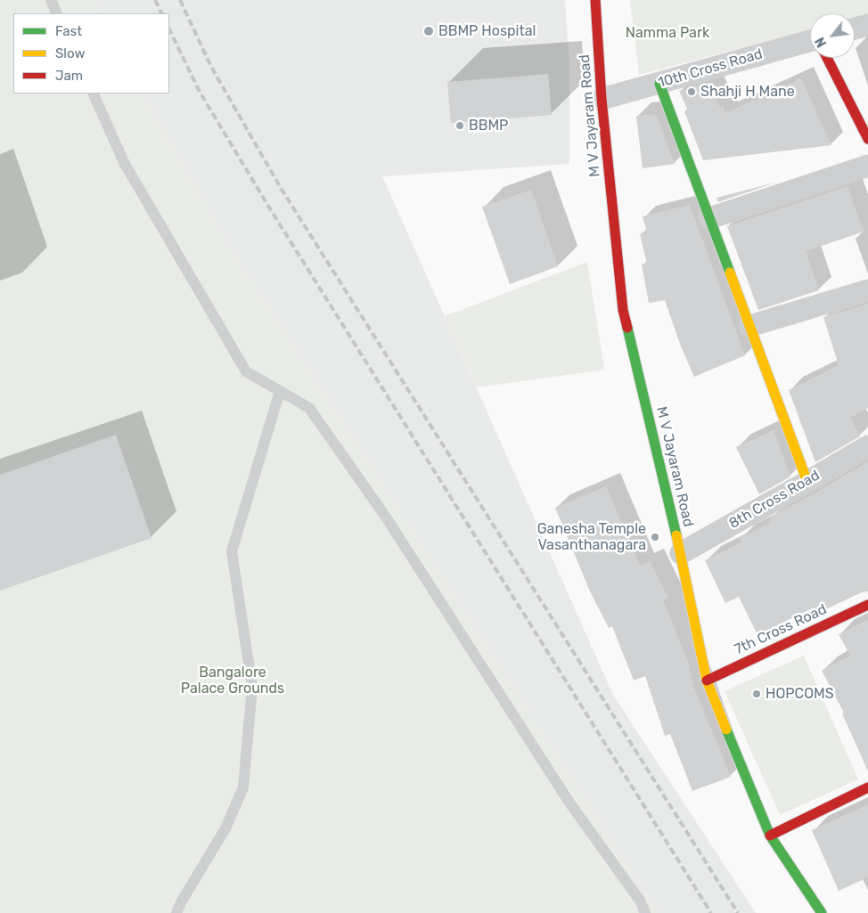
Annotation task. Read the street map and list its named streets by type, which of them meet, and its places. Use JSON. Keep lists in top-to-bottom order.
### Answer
{
  "streets": {
    "street": [
      "10th Cross Road",
      "M V Jayaram Road",
      "8th Cross Road",
      "7th Cross Road"
    ]
  },
  "crossings": [
    ["10th Cross Road", "M V Jayaram Road"],
    ["M V Jayaram Road", "8th Cross Road"],
    ["M V Jayaram Road", "7th Cross Road"]
  ],
  "parks": ["Namma Park", "Bangalore Palace Grounds"],
  "places": [
    "BBMP Hospital",
    "Shahji H Mane",
    "BBMP",
    "Ganesha Temple Vasanthanagara",
    "HOPCOMS"
  ],
  "legend": ["Fast", "Slow", "Jam"],
  "north": "bottom left"
}
